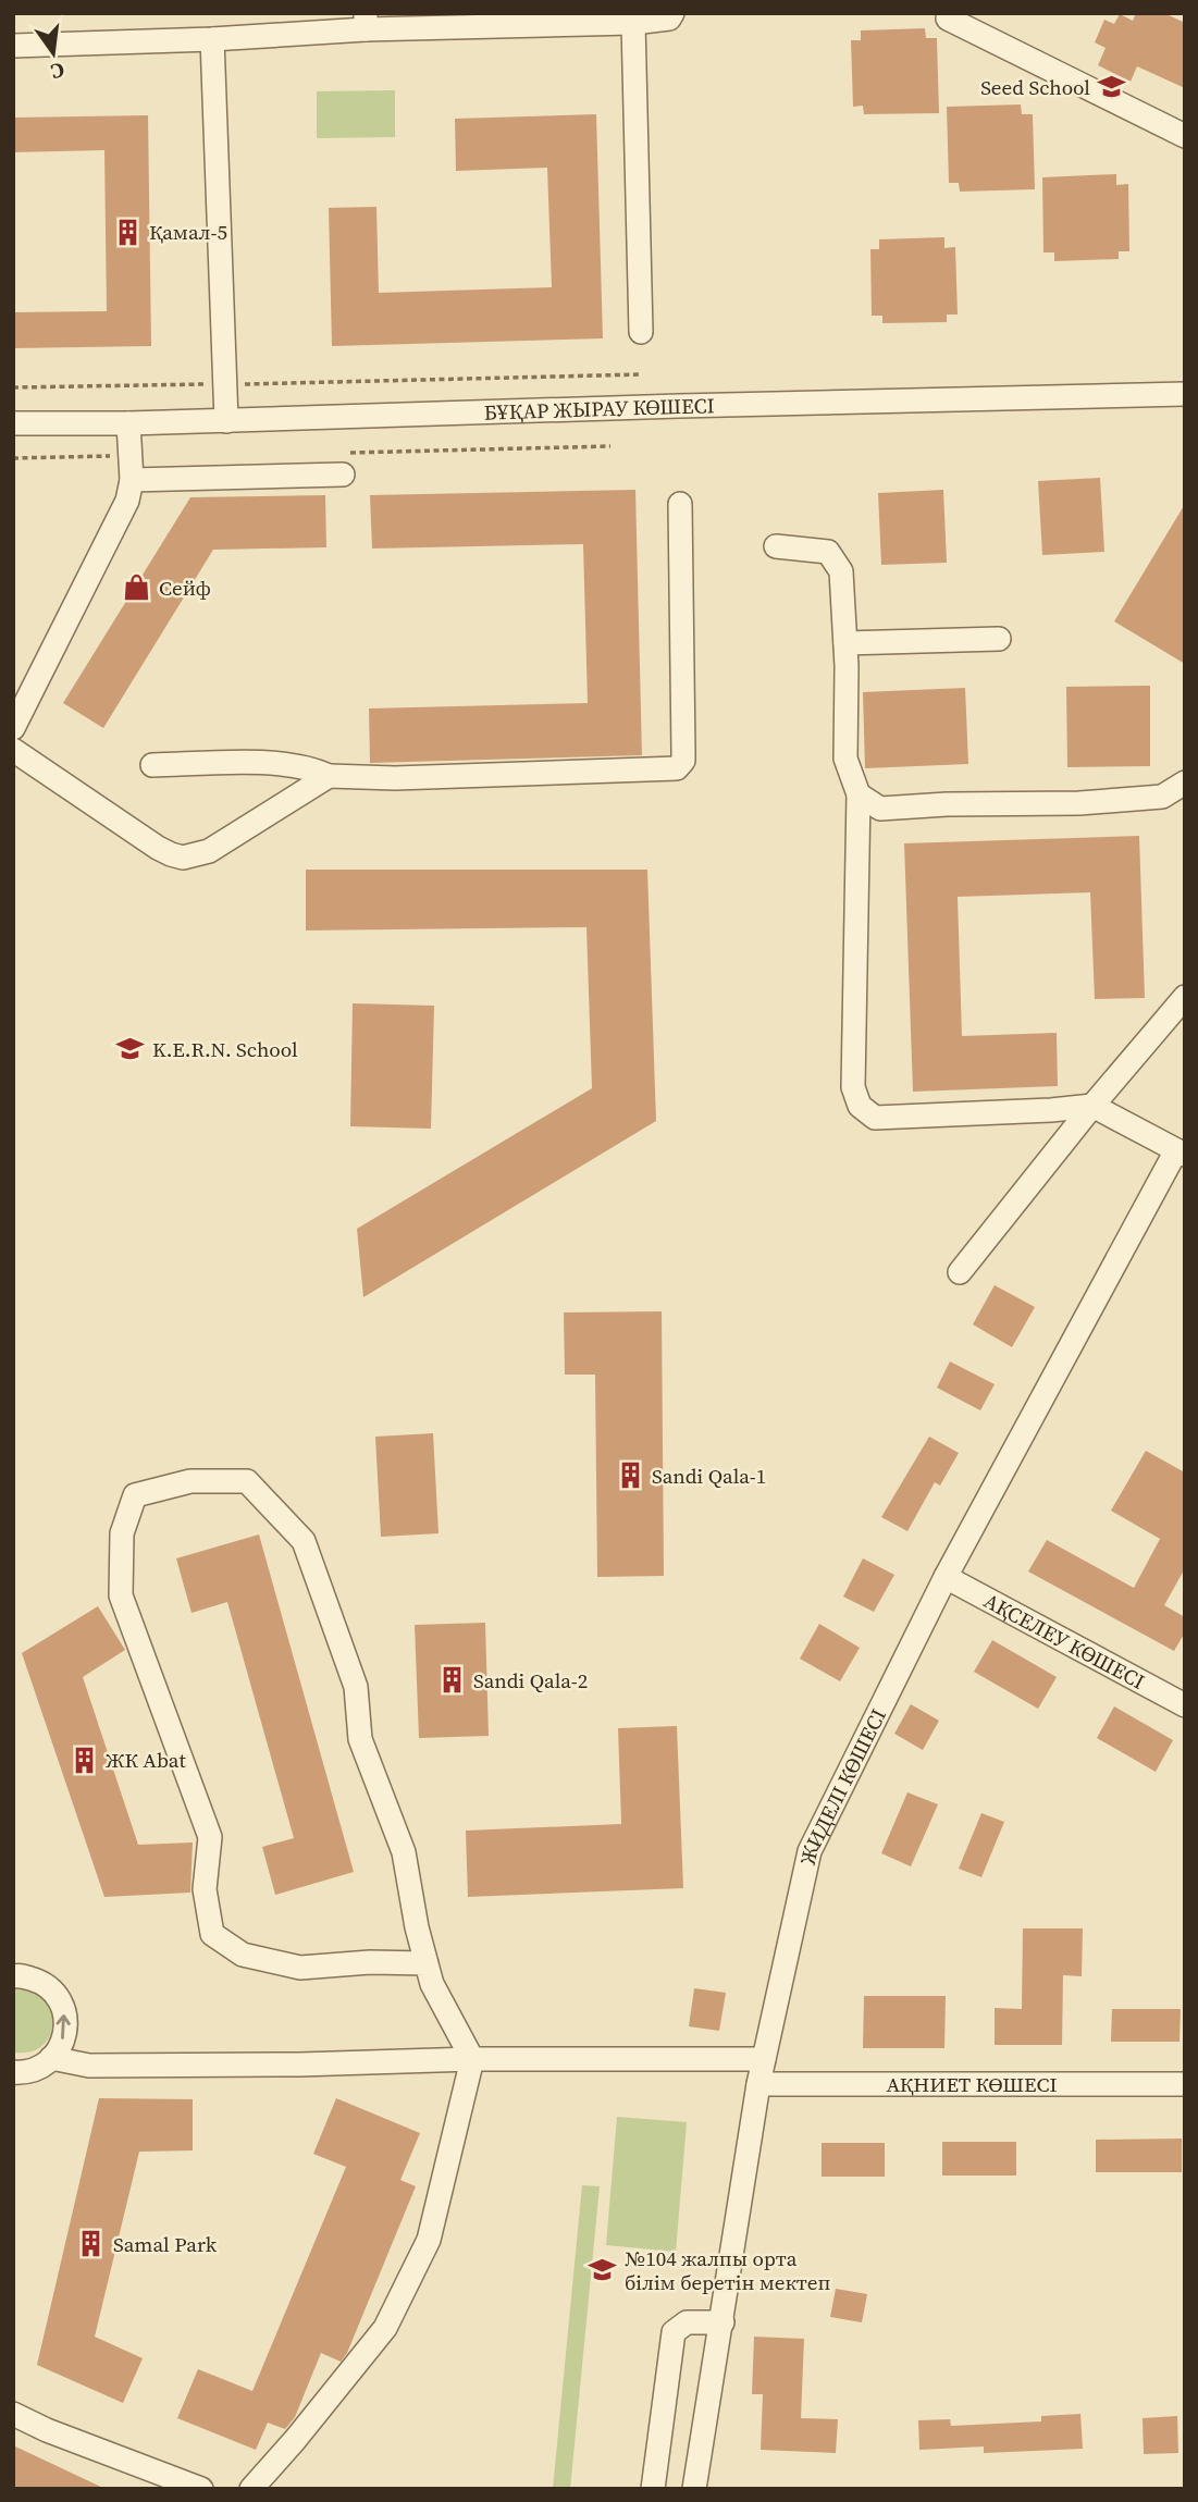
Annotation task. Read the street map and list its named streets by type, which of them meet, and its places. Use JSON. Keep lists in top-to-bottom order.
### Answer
{
  "streets": {
    "street": [
      "БҰҚАР ЖЫРАУ КӨШЕСІ",
      "АҚСЕЛЕУ КӨШЕСІ",
      "ЖИДЕЛІ КӨШЕСІ",
      "АҚНИЕТ КӨШЕСІ"
    ]
  },
  "crossings": [
    ["АҚСЕЛЕУ КӨШЕСІ", "ЖИДЕЛІ КӨШЕСІ"],
    ["ЖИДЕЛІ КӨШЕСІ", "АҚНИЕТ КӨШЕСІ"]
  ],
  "places": {
    "school or university": ["Seed School", "K.E.R.N. School", "№104 жалпы орта білім беретін мектеп"],
    "building": [
      "Қамал-5",
      "Sandi Qala-1",
      "Sandi Qala-2",
      "ЖК Abat",
      "Samal Park"
    ],
    "shop": ["Сейф"]
  },
  "north": "bottom"
}
